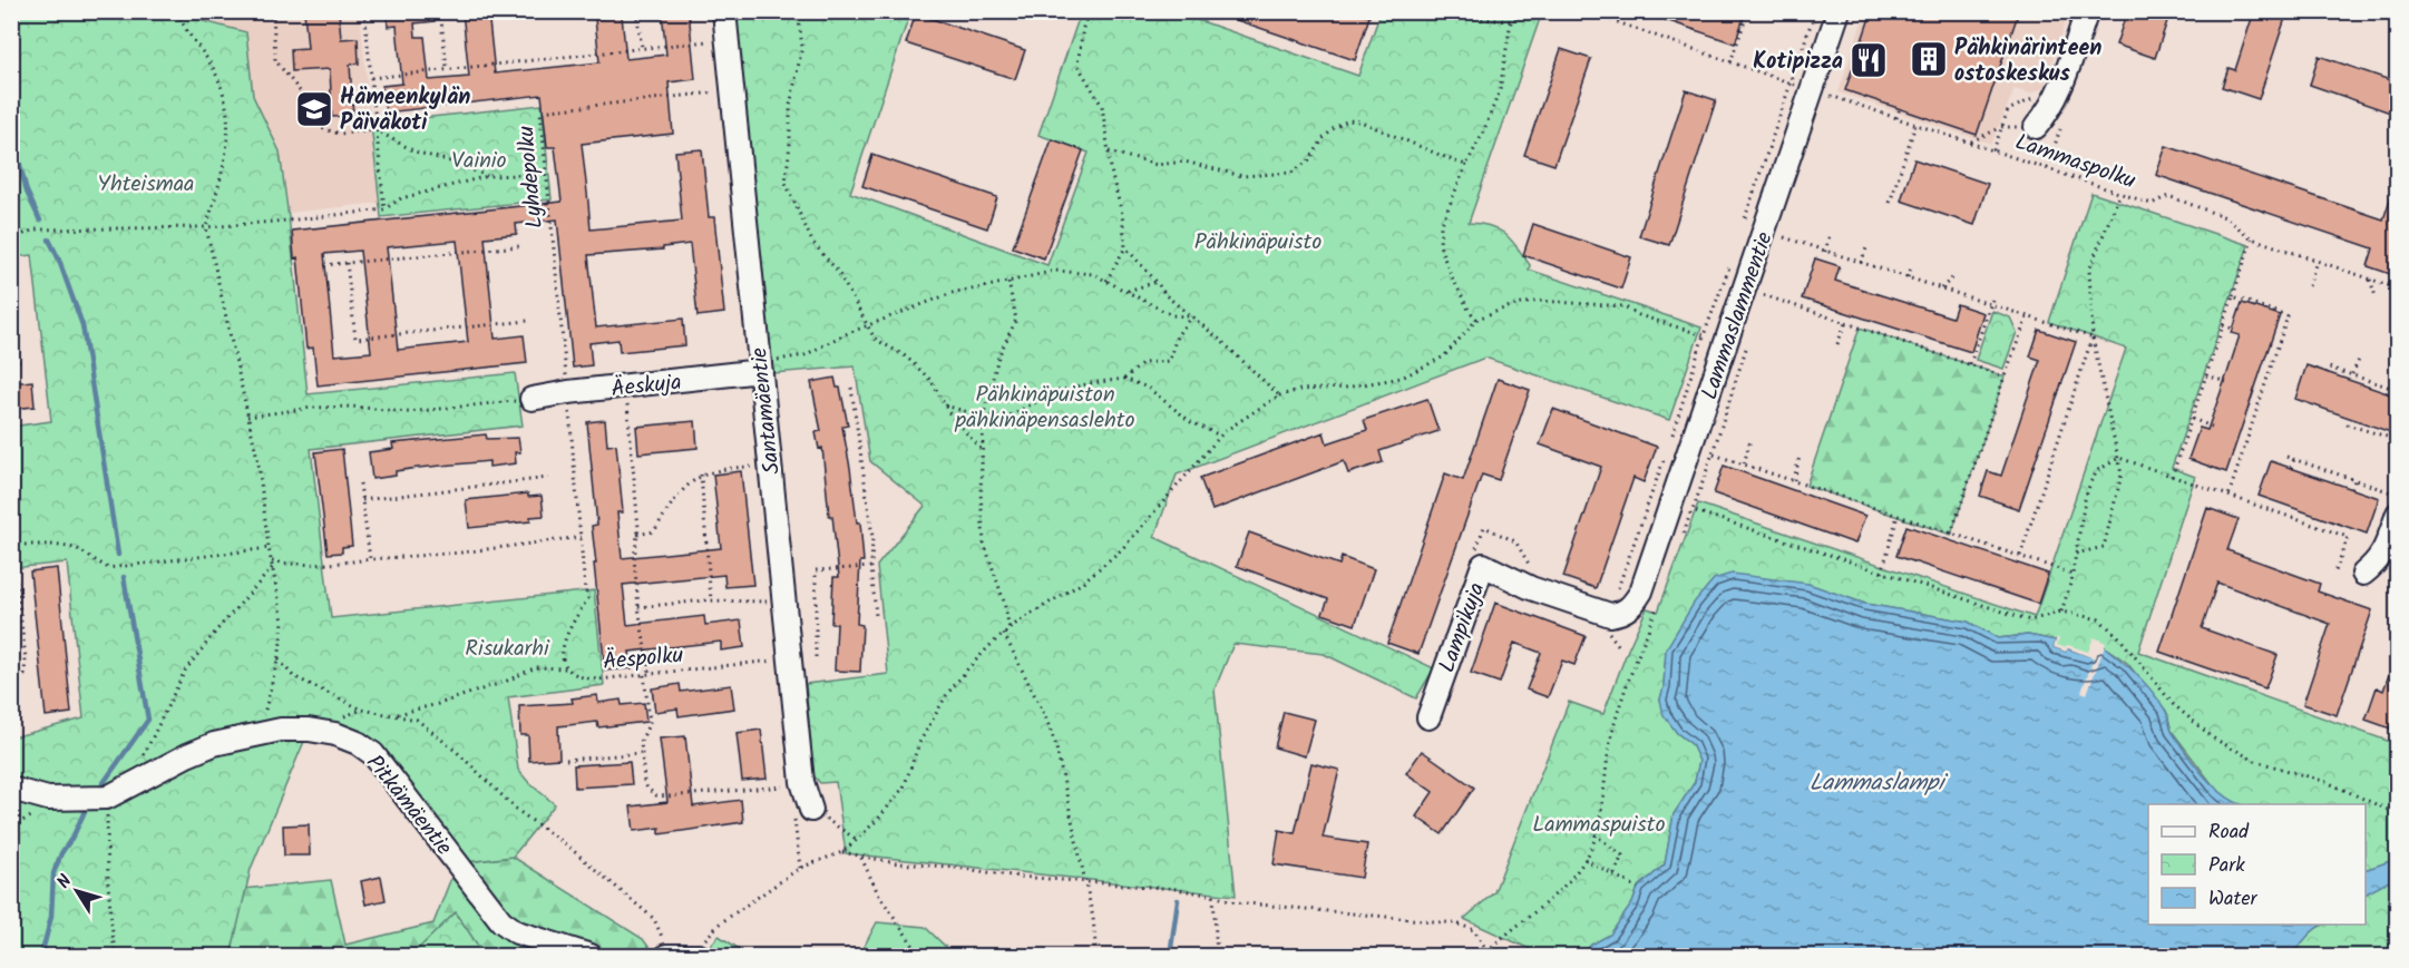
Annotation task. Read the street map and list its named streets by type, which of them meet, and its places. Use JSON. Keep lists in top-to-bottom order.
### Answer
{
  "streets": {
    "street": [
      "Lammaslammentie",
      "Äeskuja",
      "Santamäentie",
      "Lampikuja",
      "Pitkämäentie"
    ],
    "path": ["Lammaspolku", "Lyhdepolku", "Äespolku"]
  },
  "crossings": [
    ["Lammaspolku", "Lammaslammentie"],
    ["Lyhdepolku", "Äeskuja"],
    ["Lyhdepolku", "Santamäentie"],
    ["Lammaslammentie", "Lampikuja"],
    ["Äeskuja", "Santamäentie"],
    ["Santamäentie", "Äespolku"]
  ],
  "water": ["Lammaslampi"],
  "parks": [
    "Vainio",
    "Yhteismaa",
    "Pähkinäpuisto",
    "Pähkinäpuiston pähkinäpensaslehto",
    "Risukarhi",
    "Lammaspuisto"
  ],
  "places": {
    "building": ["Pähkinärinteen ostoskeskus"],
    "restaurant": ["Kotipizza"],
    "school or university": ["Hämeenkylän Päiväkoti"]
  },
  "legend": ["Road", "Park", "Water"],
  "north": "top left"
}
